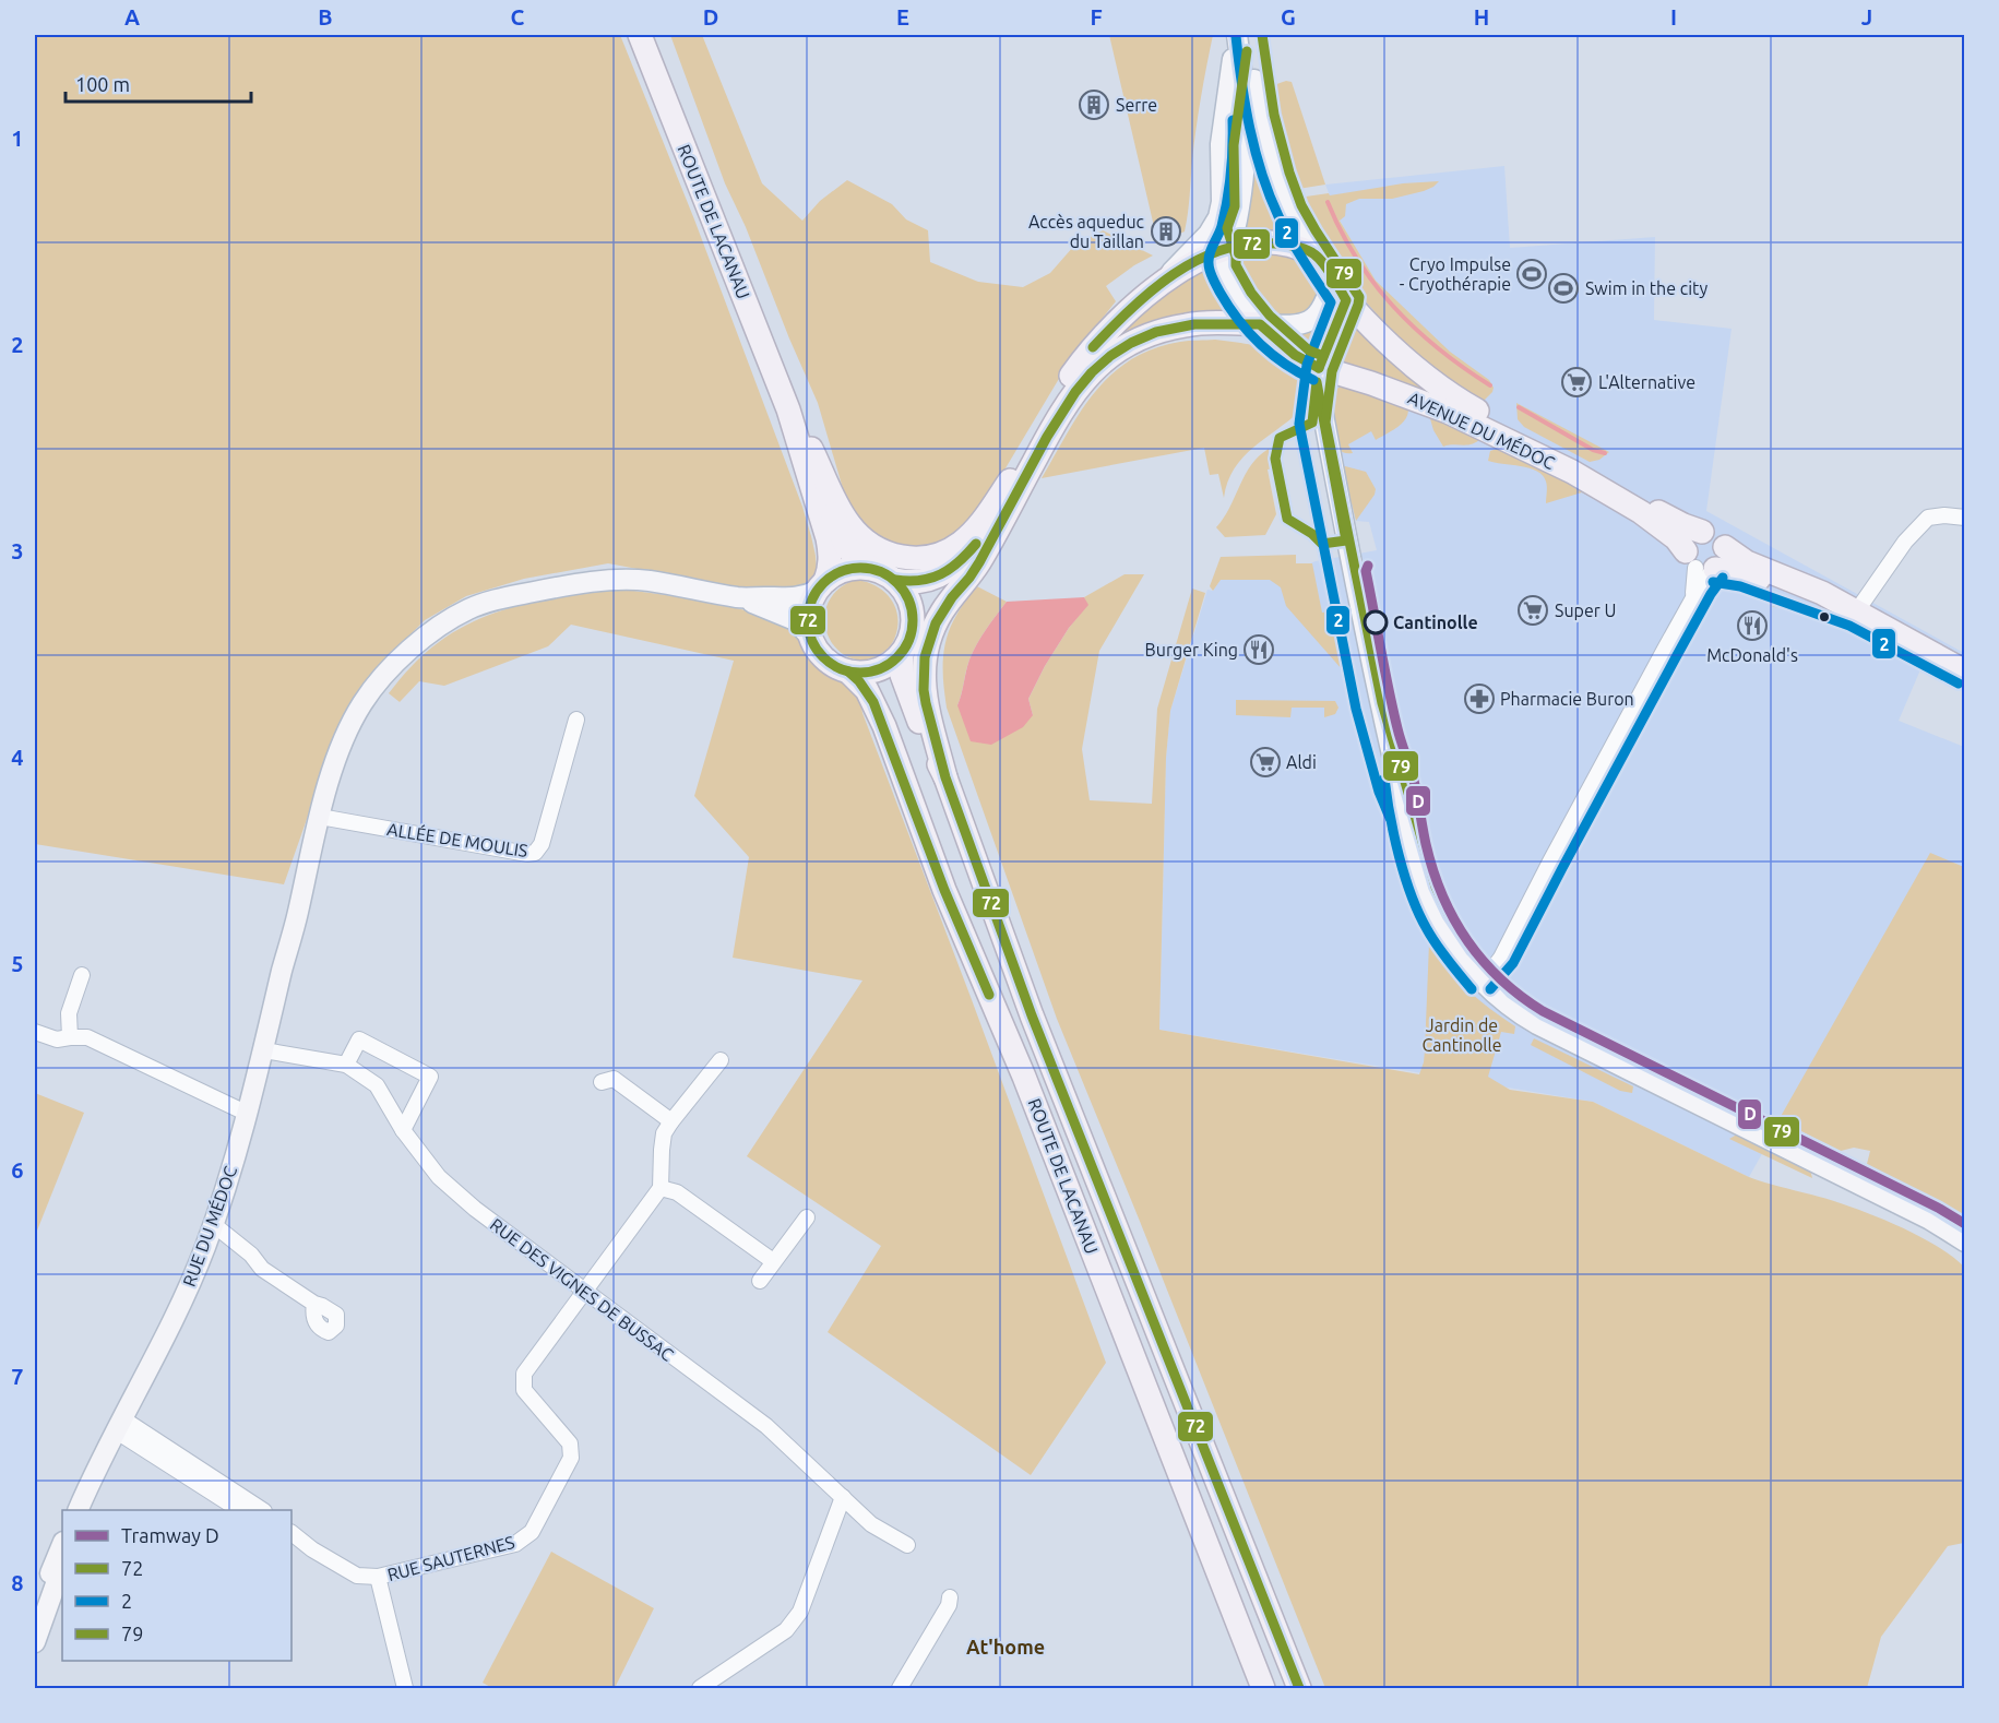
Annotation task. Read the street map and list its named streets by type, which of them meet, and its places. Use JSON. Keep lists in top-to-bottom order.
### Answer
{
  "streets": {
    "main road": ["ROUTE DE LACANAU", "AVENUE DU MÉDOC"],
    "street": [
      "ALLÉE DE MOULIS",
      "RUE DU MÉDOC",
      "RUE DES VIGNES DE BUSSAC",
      "RUE SAUTERNES"
    ]
  },
  "crossings": [
    ["ROUTE DE LACANAU", "RUE DU MÉDOC"],
    ["ALLÉE DE MOULIS", "RUE DU MÉDOC"],
    ["RUE DU MÉDOC", "RUE DES VIGNES DE BUSSAC"],
    ["RUE DES VIGNES DE BUSSAC", "RUE SAUTERNES"]
  ],
  "districts": ["At'home"],
  "parks": ["Jardin de Cantinolle"],
  "places": {
    "building": ["Serre", "Accès aqueduc du Taillan"],
    "sports": ["Cryo Impulse - Cryothérapie", "Swim in the city"],
    "supermarket": ["L'Alternative", "Super U", "Aldi"],
    "other": ["Cantinolle"],
    "restaurant": ["McDonald's", "Burger King"],
    "pharmacy": ["Pharmacie Buron"]
  },
  "lines": [
    "transit line 79",
    "transit line 2",
    "transit line 72",
    "tram line D"
  ],
  "legend": [
    "Tramway D",
    "72",
    "2",
    "79"
  ],
  "scale_bar": "100 m",
  "grid": {
    "columns": [
      "A",
      "B",
      "C",
      "D",
      "E",
      "F",
      "G",
      "H",
      "I",
      "J"
    ],
    "rows": [
      "1",
      "2",
      "3",
      "4",
      "5",
      "6",
      "7",
      "8"
    ]
  }
}
